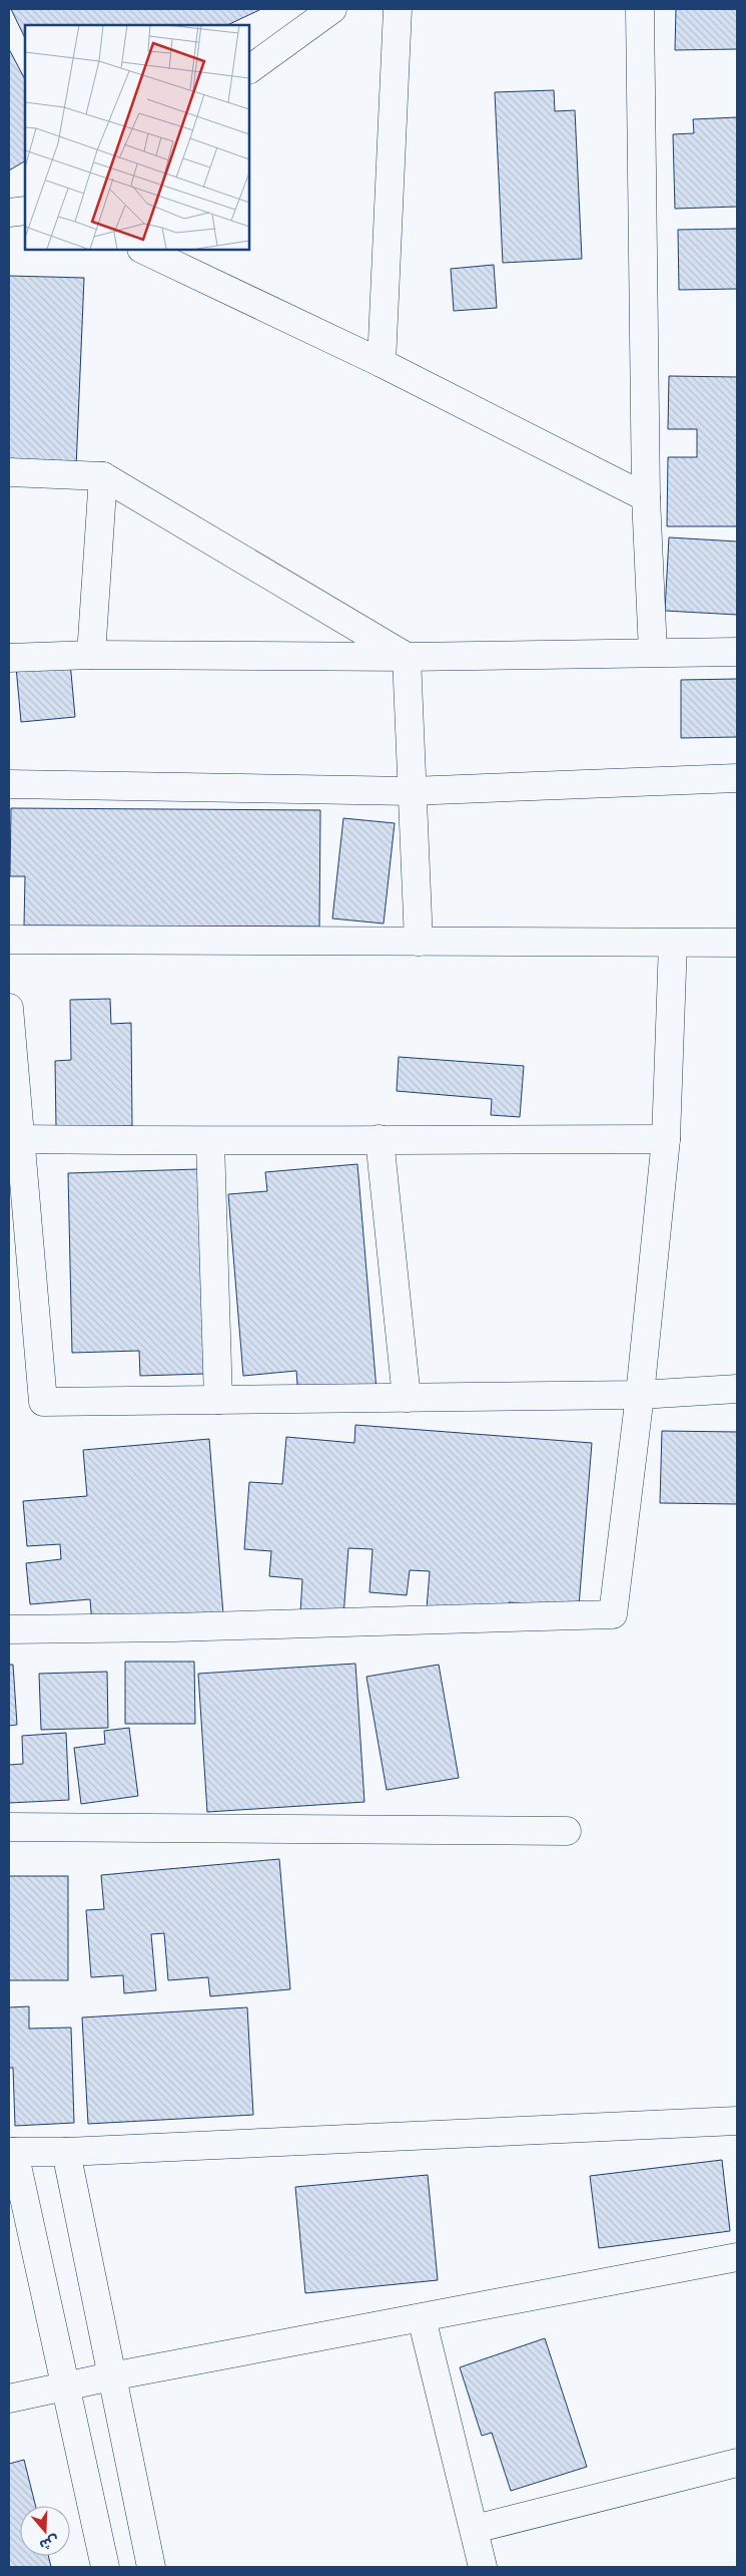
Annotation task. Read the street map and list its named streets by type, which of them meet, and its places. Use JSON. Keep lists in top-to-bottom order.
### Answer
{
  "north": "bottom"
}
